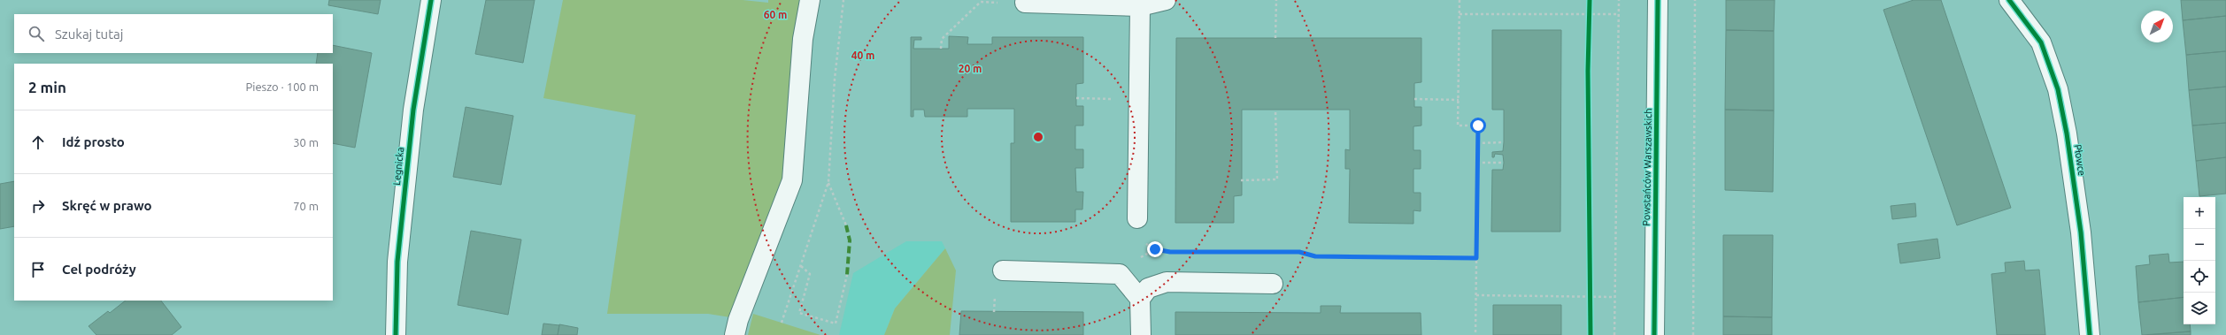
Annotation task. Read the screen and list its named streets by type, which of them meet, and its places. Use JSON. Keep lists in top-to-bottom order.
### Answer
{
  "streets": {
    "street": ["Płowce", "Legnicka", "Powstańców Warszawskich"]
  },
  "north": "top right",
  "page": {
    "search": "Szukaj tutaj",
    "heading": ["2 min", "Pieszo · 100 m"],
    "list": [
      ["Idź prosto", "30 m"],
      ["Skręć w prawo", "70 m"],
      "Cel podróży"
    ],
    "map_buttons": ["+", "−"]
  },
  "rings": ["60 m", "40 m", "20 m"]
}
